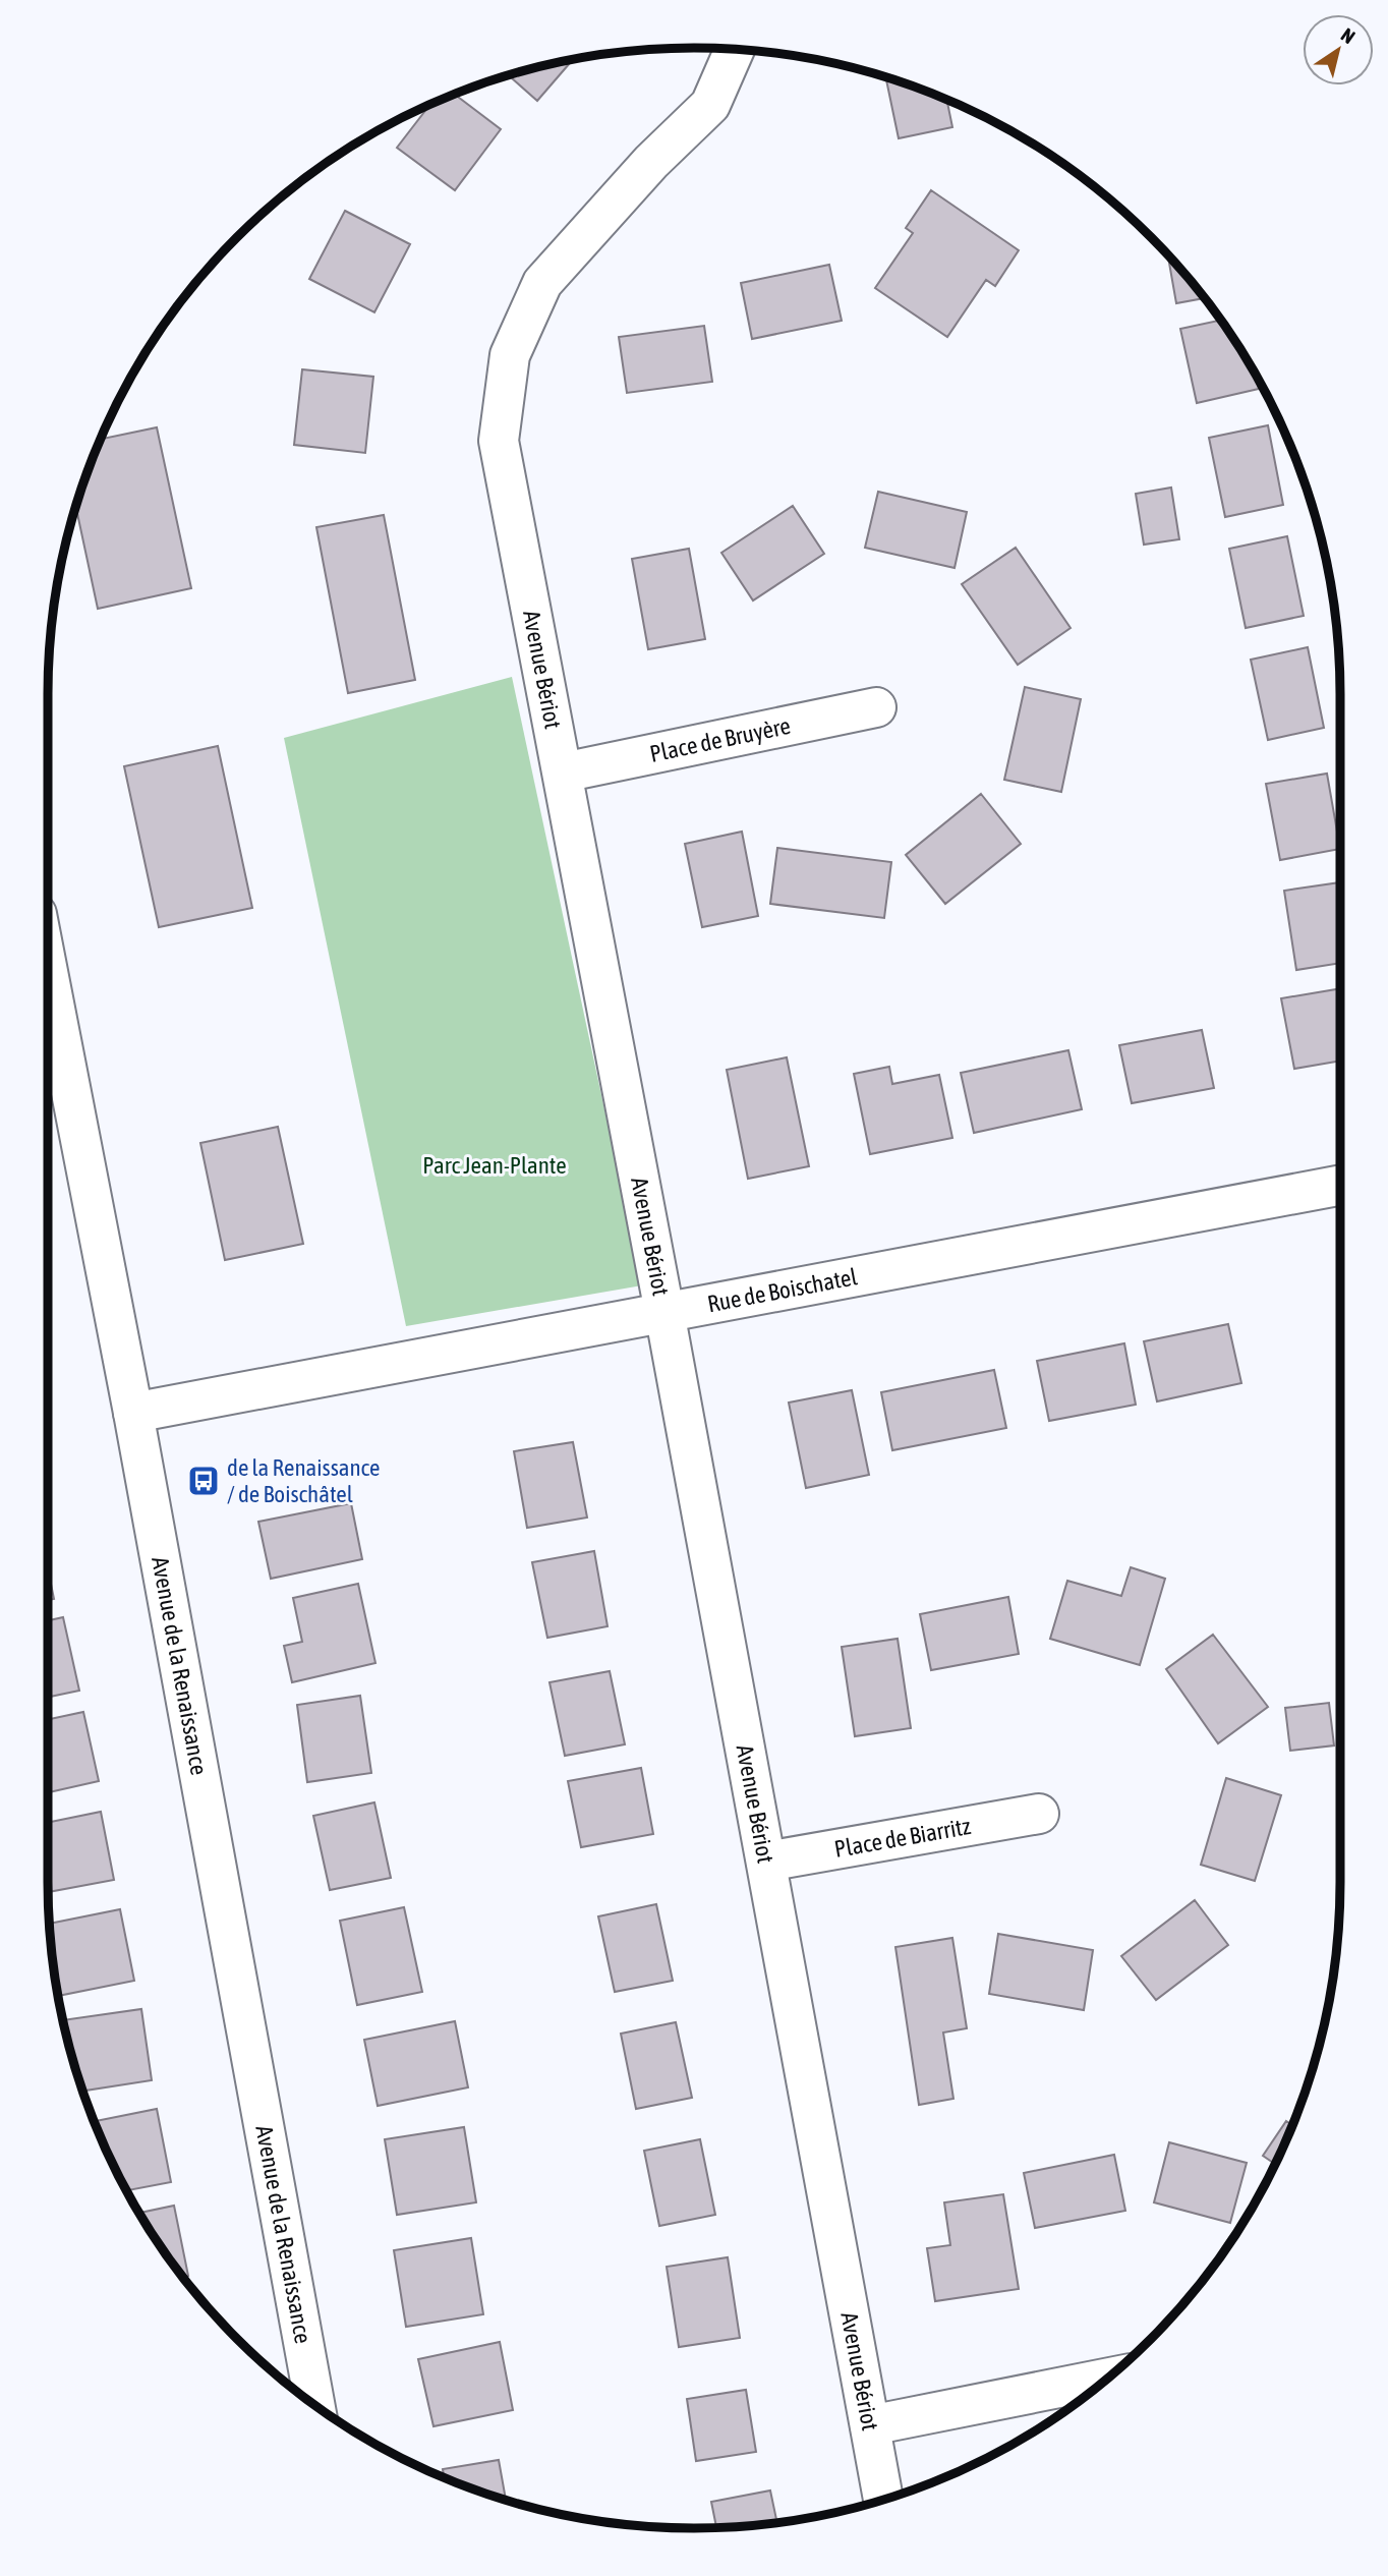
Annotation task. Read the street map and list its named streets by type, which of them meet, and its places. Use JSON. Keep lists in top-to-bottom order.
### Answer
{
  "streets": {
    "street": [
      "Avenue Bériot",
      "Place de Bruyère",
      "Rue de Boischatel",
      "Avenue de la Renaissance",
      "Place de Biarritz"
    ]
  },
  "crossings": [
    ["Avenue Bériot", "Place de Bruyère"],
    ["Avenue Bériot", "Rue de Boischatel"],
    ["Avenue Bériot", "Place de Biarritz"],
    ["Rue de Boischatel", "Avenue de la Renaissance"]
  ],
  "parks": ["Parc Jean-Plante"],
  "places": {
    "bus stop": ["de la Renaissance / de Boischâtel"]
  },
  "north": "top right"
}
